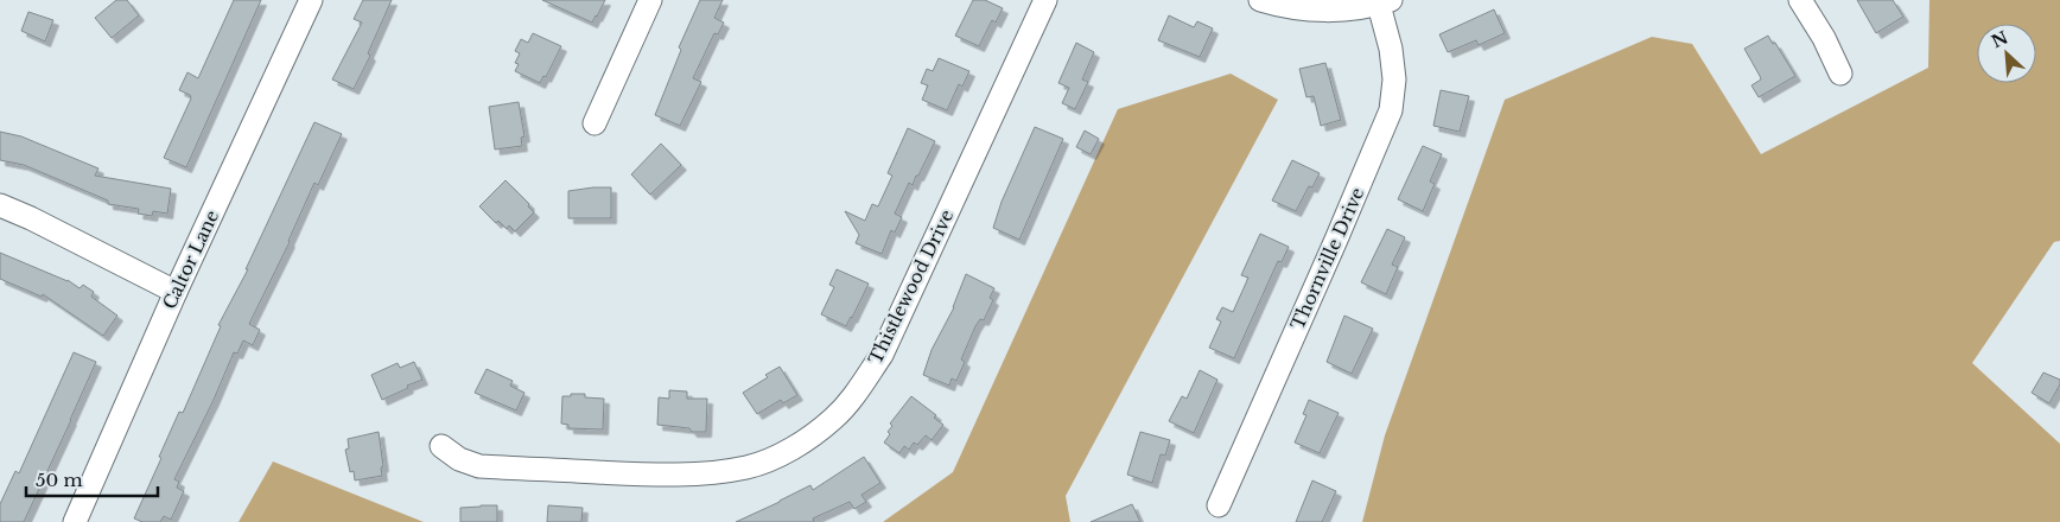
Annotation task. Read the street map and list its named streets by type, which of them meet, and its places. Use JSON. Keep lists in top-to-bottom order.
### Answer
{
  "streets": {
    "street": ["Thornville Drive", "Caltor Lane", "Thistlewood Drive"]
  },
  "scale_bar": "50 m",
  "north": "top left"
}
